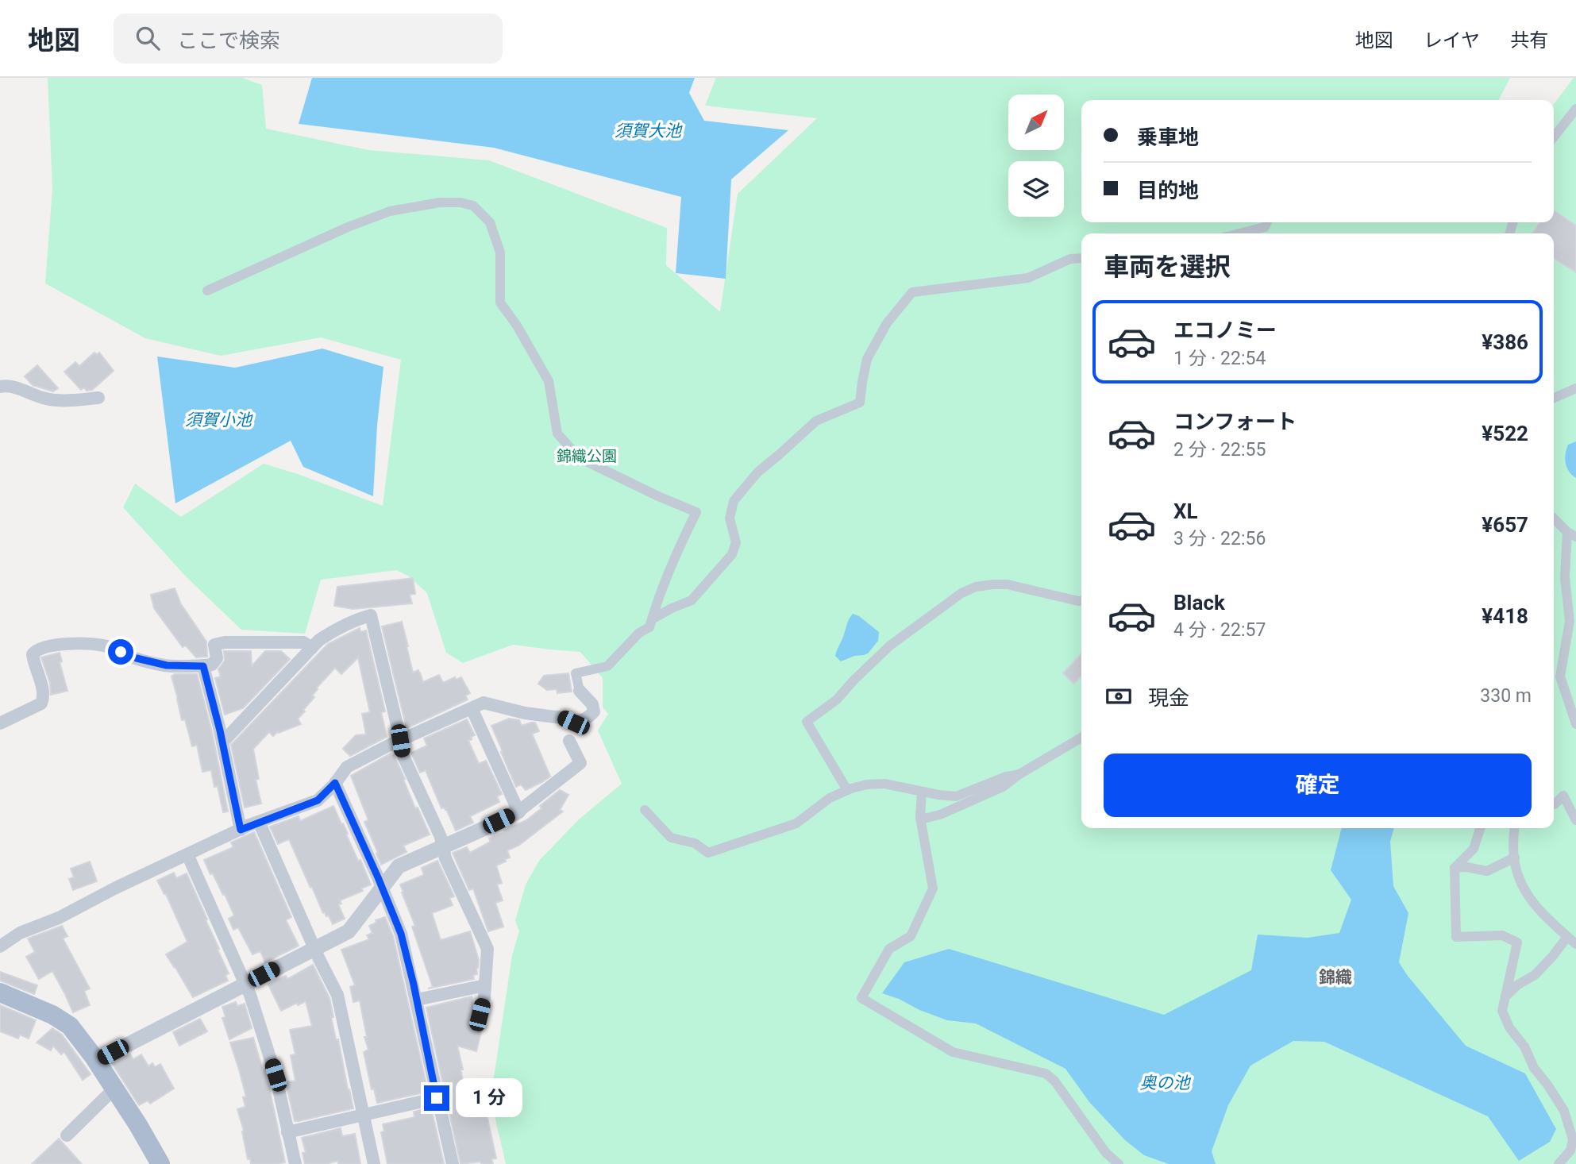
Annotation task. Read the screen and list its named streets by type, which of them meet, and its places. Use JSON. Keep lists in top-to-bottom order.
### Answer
{
  "districts": ["錦織"],
  "water": ["須賀大池", "須賀小池", "奥の池"],
  "parks": ["錦織公園"],
  "north": "top right",
  "page": {
    "header": "地図",
    "search": "ここで検索",
    "nav": ["地図", "レイヤ", "共有"],
    "banner": ["乗車地", "目的地"],
    "heading": "車両を選択",
    "list": [
      {
        "name": "エコノミー",
        "note": "1 分 · 22:54",
        "value": "¥386"
      },
      {
        "name": "コンフォート",
        "note": "2 分 · 22:55",
        "value": "¥522"
      },
      {
        "name": "XL",
        "note": "3 分 · 22:56",
        "value": "¥657"
      },
      {
        "name": "Black",
        "note": "4 分 · 22:57",
        "value": "¥418"
      }
    ],
    "pay": ["現金", "330 m"],
    "buttons": "確定",
    "bubble": "1 分"
  }
}
